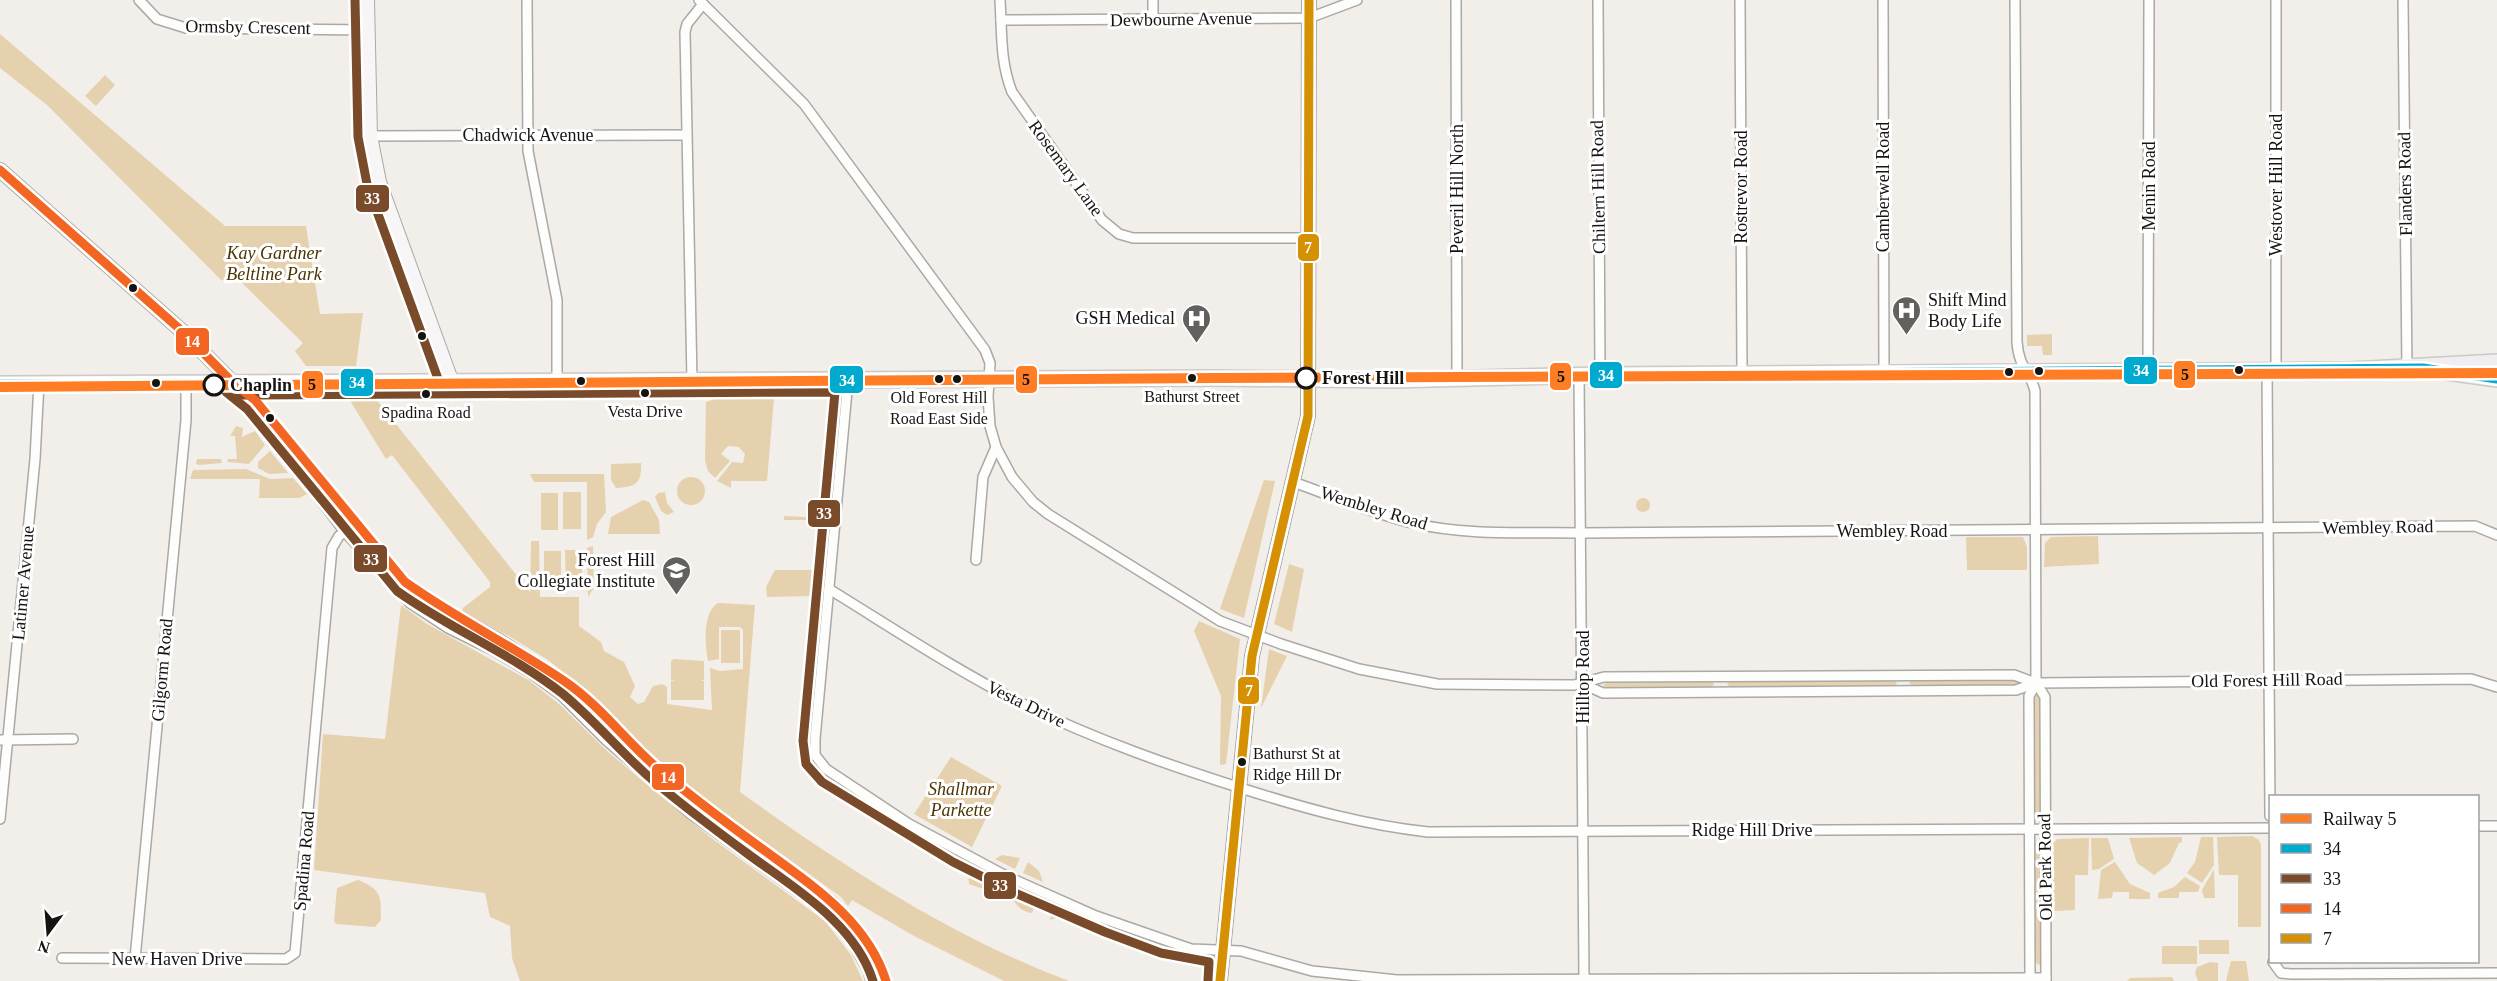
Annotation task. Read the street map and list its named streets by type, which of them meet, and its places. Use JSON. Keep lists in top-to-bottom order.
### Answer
{
  "streets": {
    "street": [
      "Dewbourne Avenue",
      "Ormsby Crescent",
      "Chadwick Avenue",
      "Rosemary Lane",
      "Flanders Road",
      "Westover Hill Road",
      "Menin Road",
      "Chiltern Hill Road",
      "Rostrevor Road",
      "Camberwell Road",
      "Peveril Hill North",
      "Wembley Road",
      "Latimer Avenue",
      "Gilgorm Road",
      "Hilltop Road",
      "Old Forest Hill Road",
      "Vesta Drive",
      "Ridge Hill Drive",
      "Spadina Road",
      "Old Park Road",
      "New Haven Drive"
    ]
  },
  "crossings": [
    ["Dewbourne Avenue", "Rosemary Lane"],
    ["Westover Hill Road", "Wembley Road"],
    ["Westover Hill Road", "Old Forest Hill Road"],
    ["Wembley Road", "Hilltop Road"],
    ["Wembley Road", "Old Park Road"],
    ["Gilgorm Road", "New Haven Drive"],
    ["Hilltop Road", "Old Forest Hill Road"],
    ["Hilltop Road", "Ridge Hill Drive"],
    ["Old Forest Hill Road", "Old Park Road"],
    ["Vesta Drive", "Ridge Hill Drive"],
    ["Ridge Hill Drive", "Old Park Road"],
    ["Spadina Road", "New Haven Drive"]
  ],
  "parks": ["Kay Gardner Beltline Park", "Shallmar Parkette"],
  "places": {
    "hospital": ["Shift Mind Body Life", "GSH Medical"],
    "other": [
      "Bathurst Street",
      "Forest Hill",
      "Old Forest Hill Road East Side",
      "Chaplin",
      "Vesta Drive",
      "Spadina Road",
      "Bathurst St at Ridge Hill Dr"
    ],
    "school or university": ["Forest Hill Collegiate Institute"]
  },
  "lines": [
    "transit line 33",
    "transit line 7",
    "transit line 14",
    "transit line 34",
    "rail line 5"
  ],
  "legend": [
    "Railway 5",
    "34",
    "33",
    "14",
    "7"
  ],
  "north": "bottom"
}
